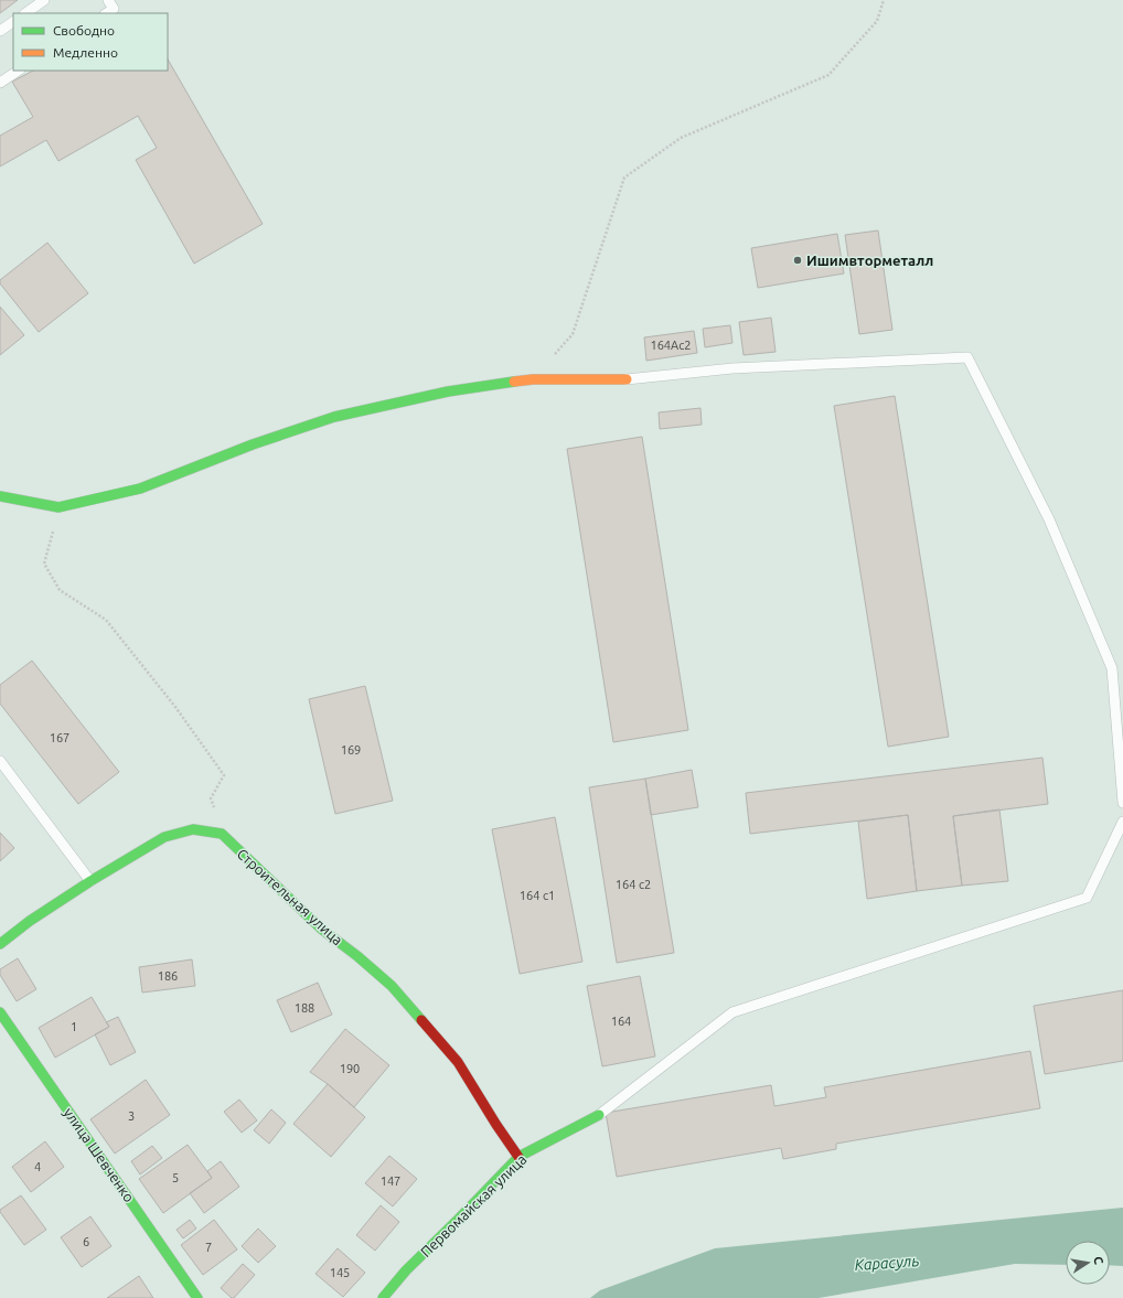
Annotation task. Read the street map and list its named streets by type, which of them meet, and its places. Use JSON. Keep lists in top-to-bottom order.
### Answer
{
  "streets": {
    "street": ["Строительная улица", "улица Шевченко", "Первомайская улица"]
  },
  "crossings": [
    ["Строительная улица", "Первомайская улица"]
  ],
  "water": ["Карасуль"],
  "places": ["Ишимвторметалл"],
  "house_numbers": [
    "164Ас2",
    "167",
    "169",
    "164 с2",
    "164 с1",
    "186",
    "188",
    "164",
    "1",
    "190",
    "3",
    "4",
    "5",
    "147",
    "6",
    "7",
    "145"
  ],
  "legend": ["Свободно", "Медленно"],
  "north": "right"
}
